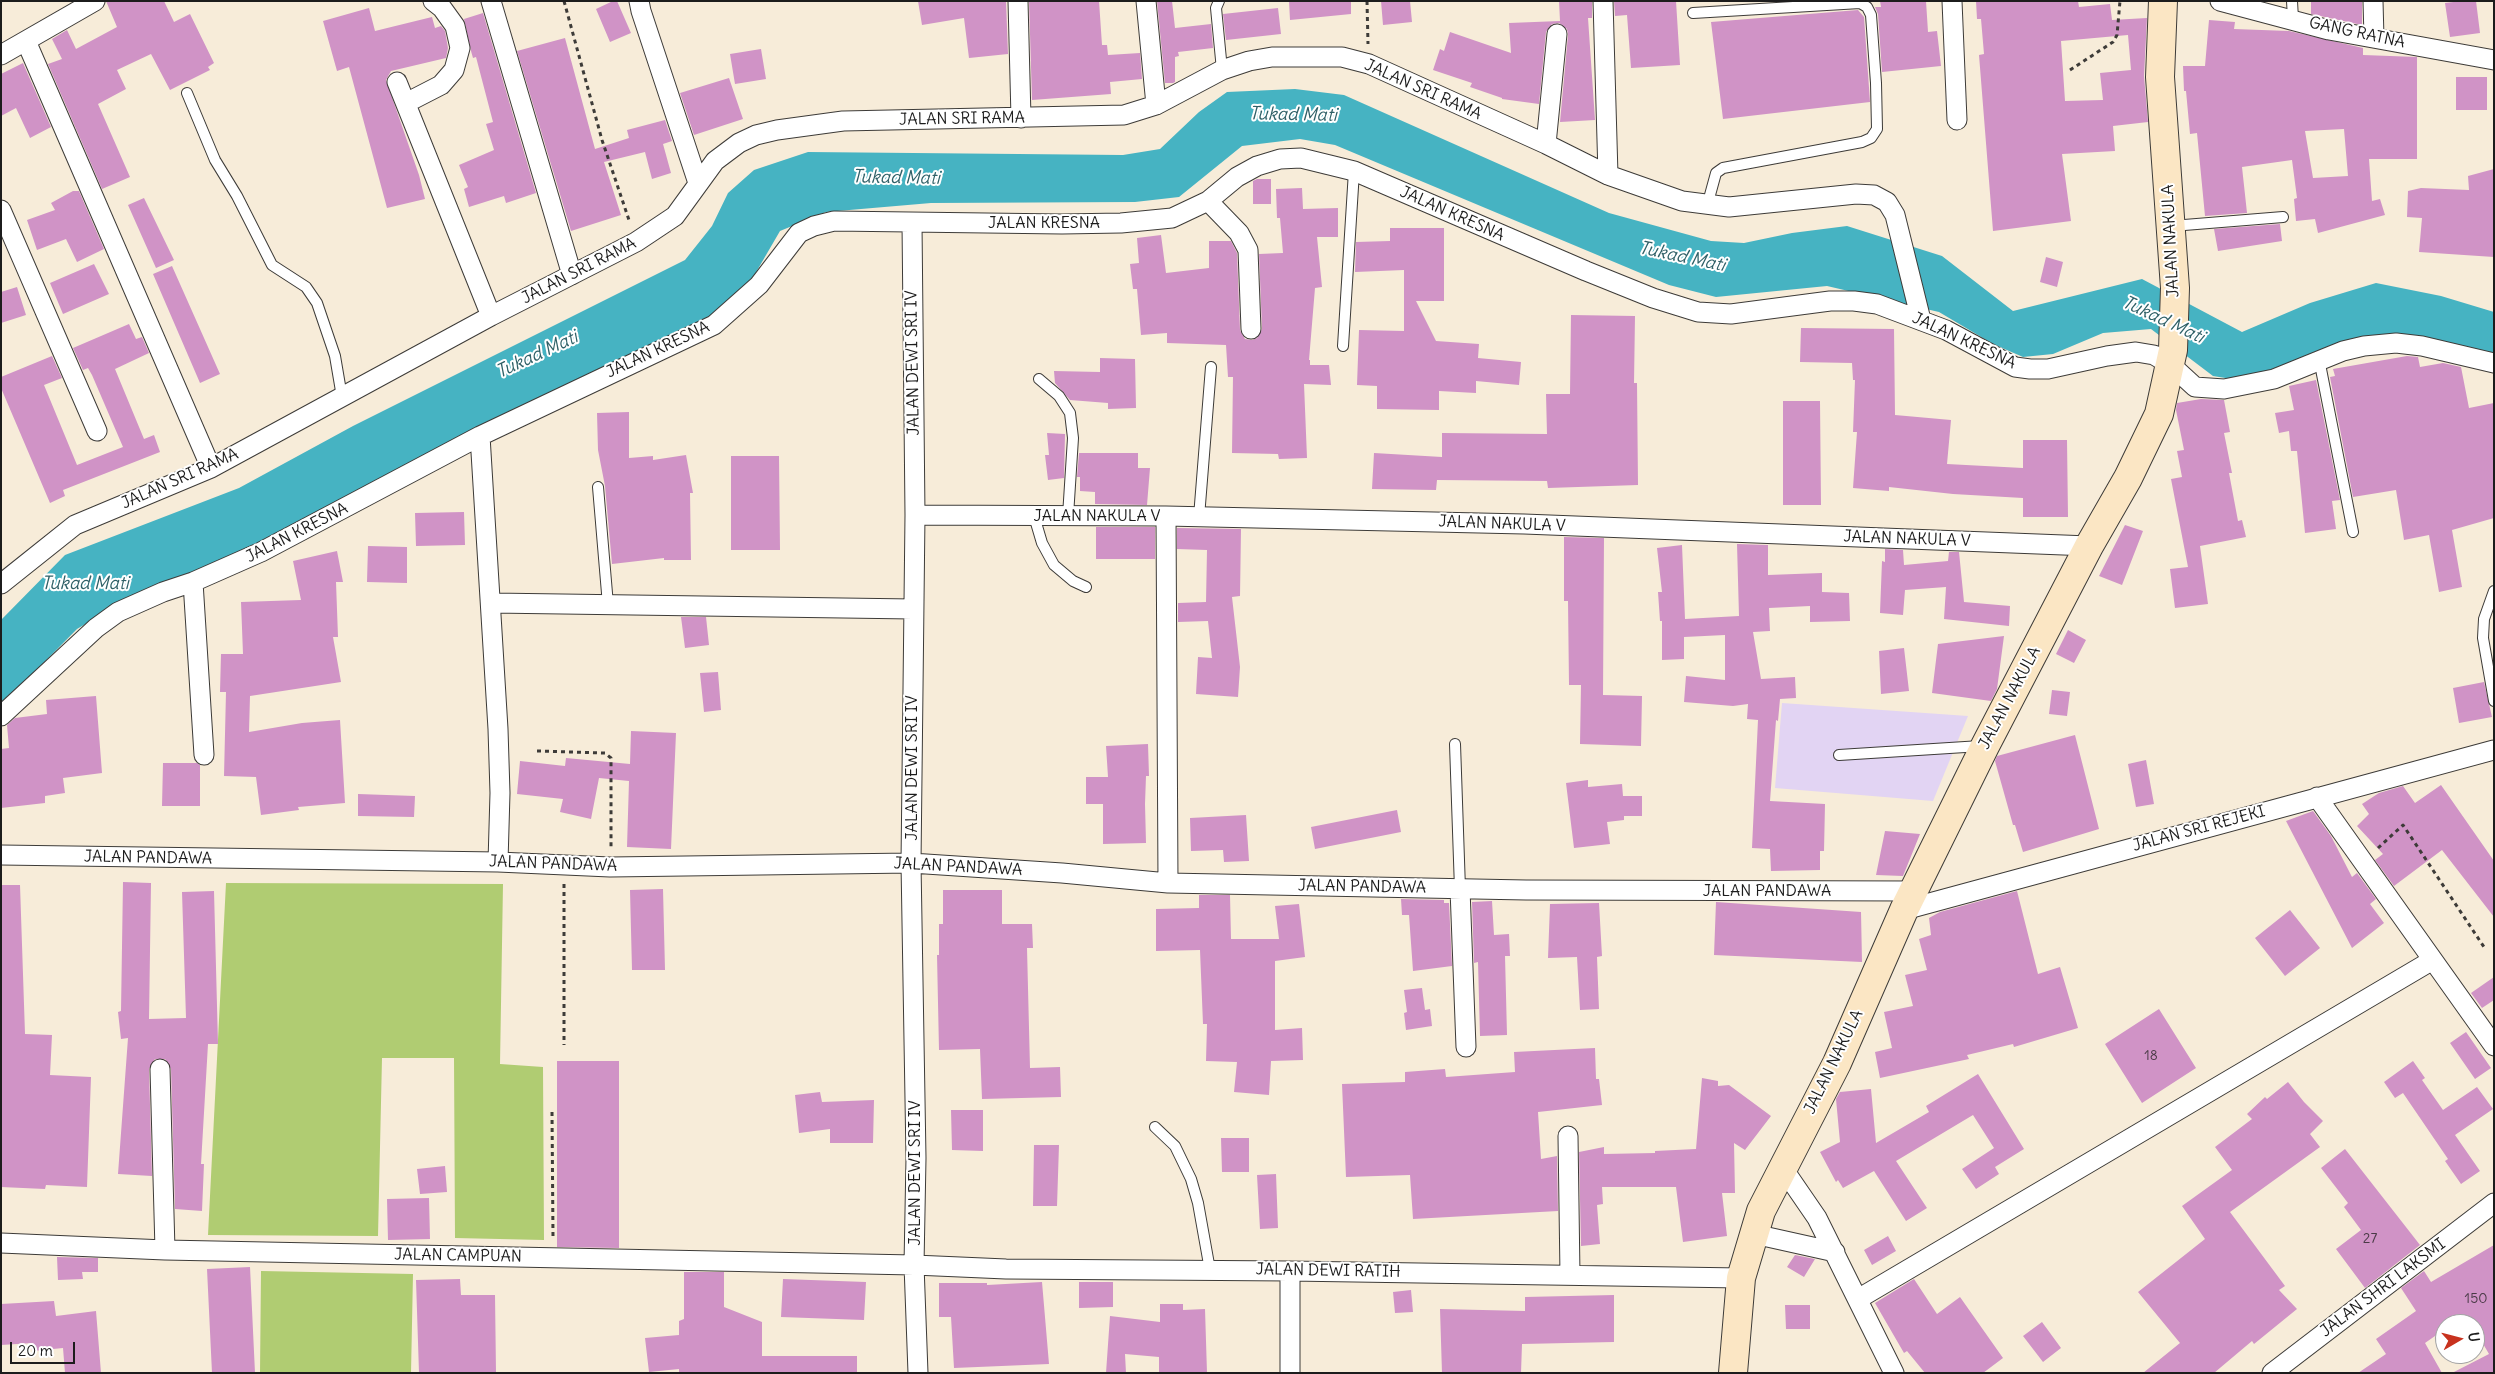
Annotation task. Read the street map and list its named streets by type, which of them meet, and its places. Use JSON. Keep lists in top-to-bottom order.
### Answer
{
  "streets": {
    "main road": ["JALAN NAKULA"],
    "street": [
      "GANG RATNA",
      "JALAN SRI RAMA",
      "JALAN KRESNA",
      "JALAN DEWI SRI IV",
      "JALAN NAKULA V",
      "JALAN SRI REJEKI",
      "JALAN PANDAWA",
      "JALAN CAMPUAN",
      "JALAN DEWI RATIH",
      "JALAN SHRI LAKSMI"
    ]
  },
  "crossings": [
    ["JALAN SRI RAMA", "JALAN KRESNA"],
    ["JALAN KRESNA", "JALAN NAKULA"],
    ["JALAN KRESNA", "JALAN DEWI SRI IV"],
    ["JALAN NAKULA", "JALAN NAKULA V"],
    ["JALAN NAKULA", "JALAN SRI REJEKI"],
    ["JALAN NAKULA", "JALAN PANDAWA"],
    ["JALAN NAKULA", "JALAN DEWI RATIH"],
    ["JALAN DEWI SRI IV", "JALAN NAKULA V"],
    ["JALAN DEWI SRI IV", "JALAN PANDAWA"],
    ["JALAN DEWI SRI IV", "JALAN CAMPUAN"],
    ["JALAN DEWI SRI IV", "JALAN DEWI RATIH"],
    ["JALAN SRI REJEKI", "JALAN PANDAWA"],
    ["JALAN CAMPUAN", "JALAN DEWI RATIH"]
  ],
  "water": ["Tukad Mati"],
  "house_numbers": ["18", "27", "150"],
  "scale_bar": "20 m",
  "north": "right"
}
